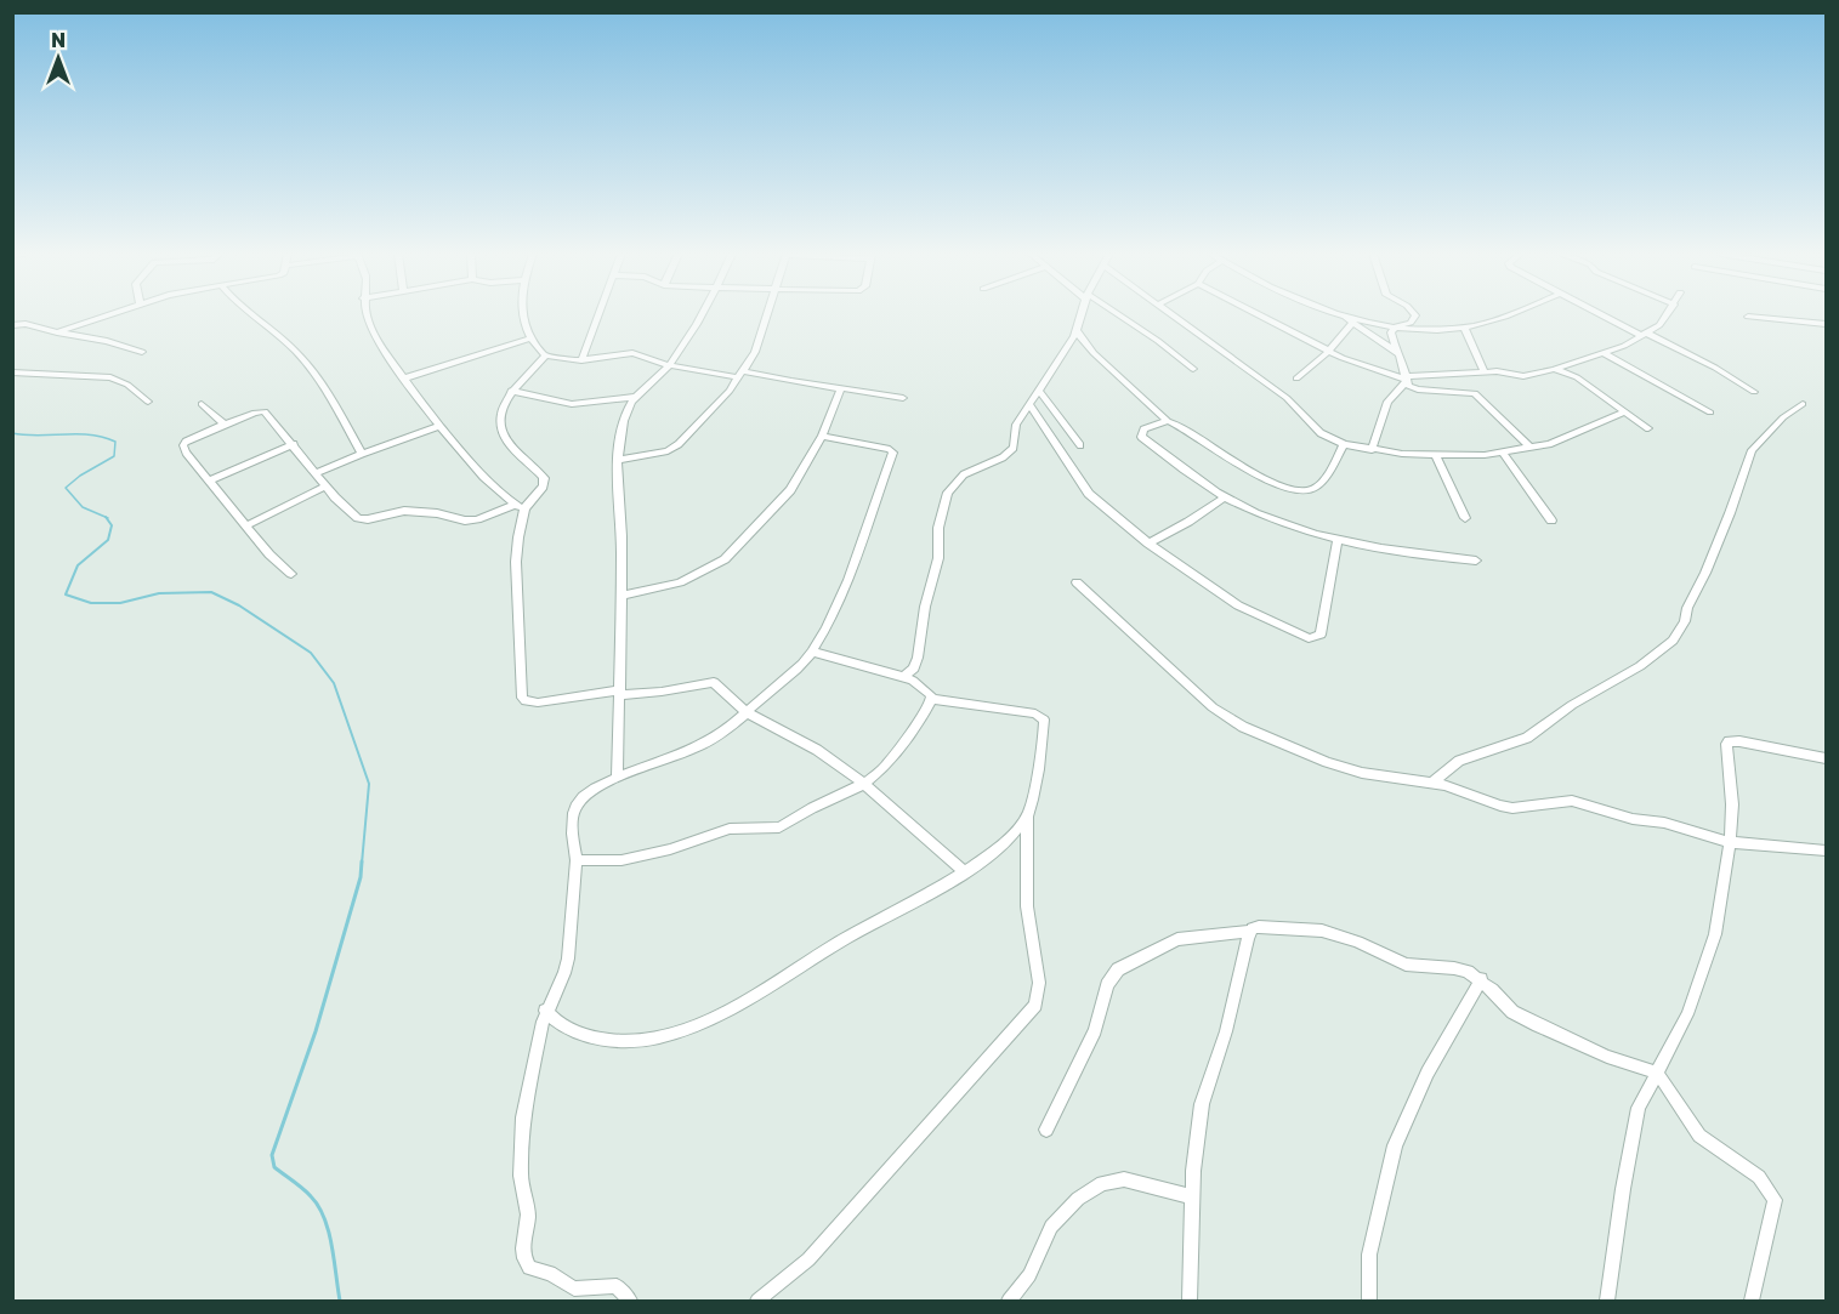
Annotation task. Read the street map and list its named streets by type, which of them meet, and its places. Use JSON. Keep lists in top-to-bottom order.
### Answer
{
  "north": "top"
}
